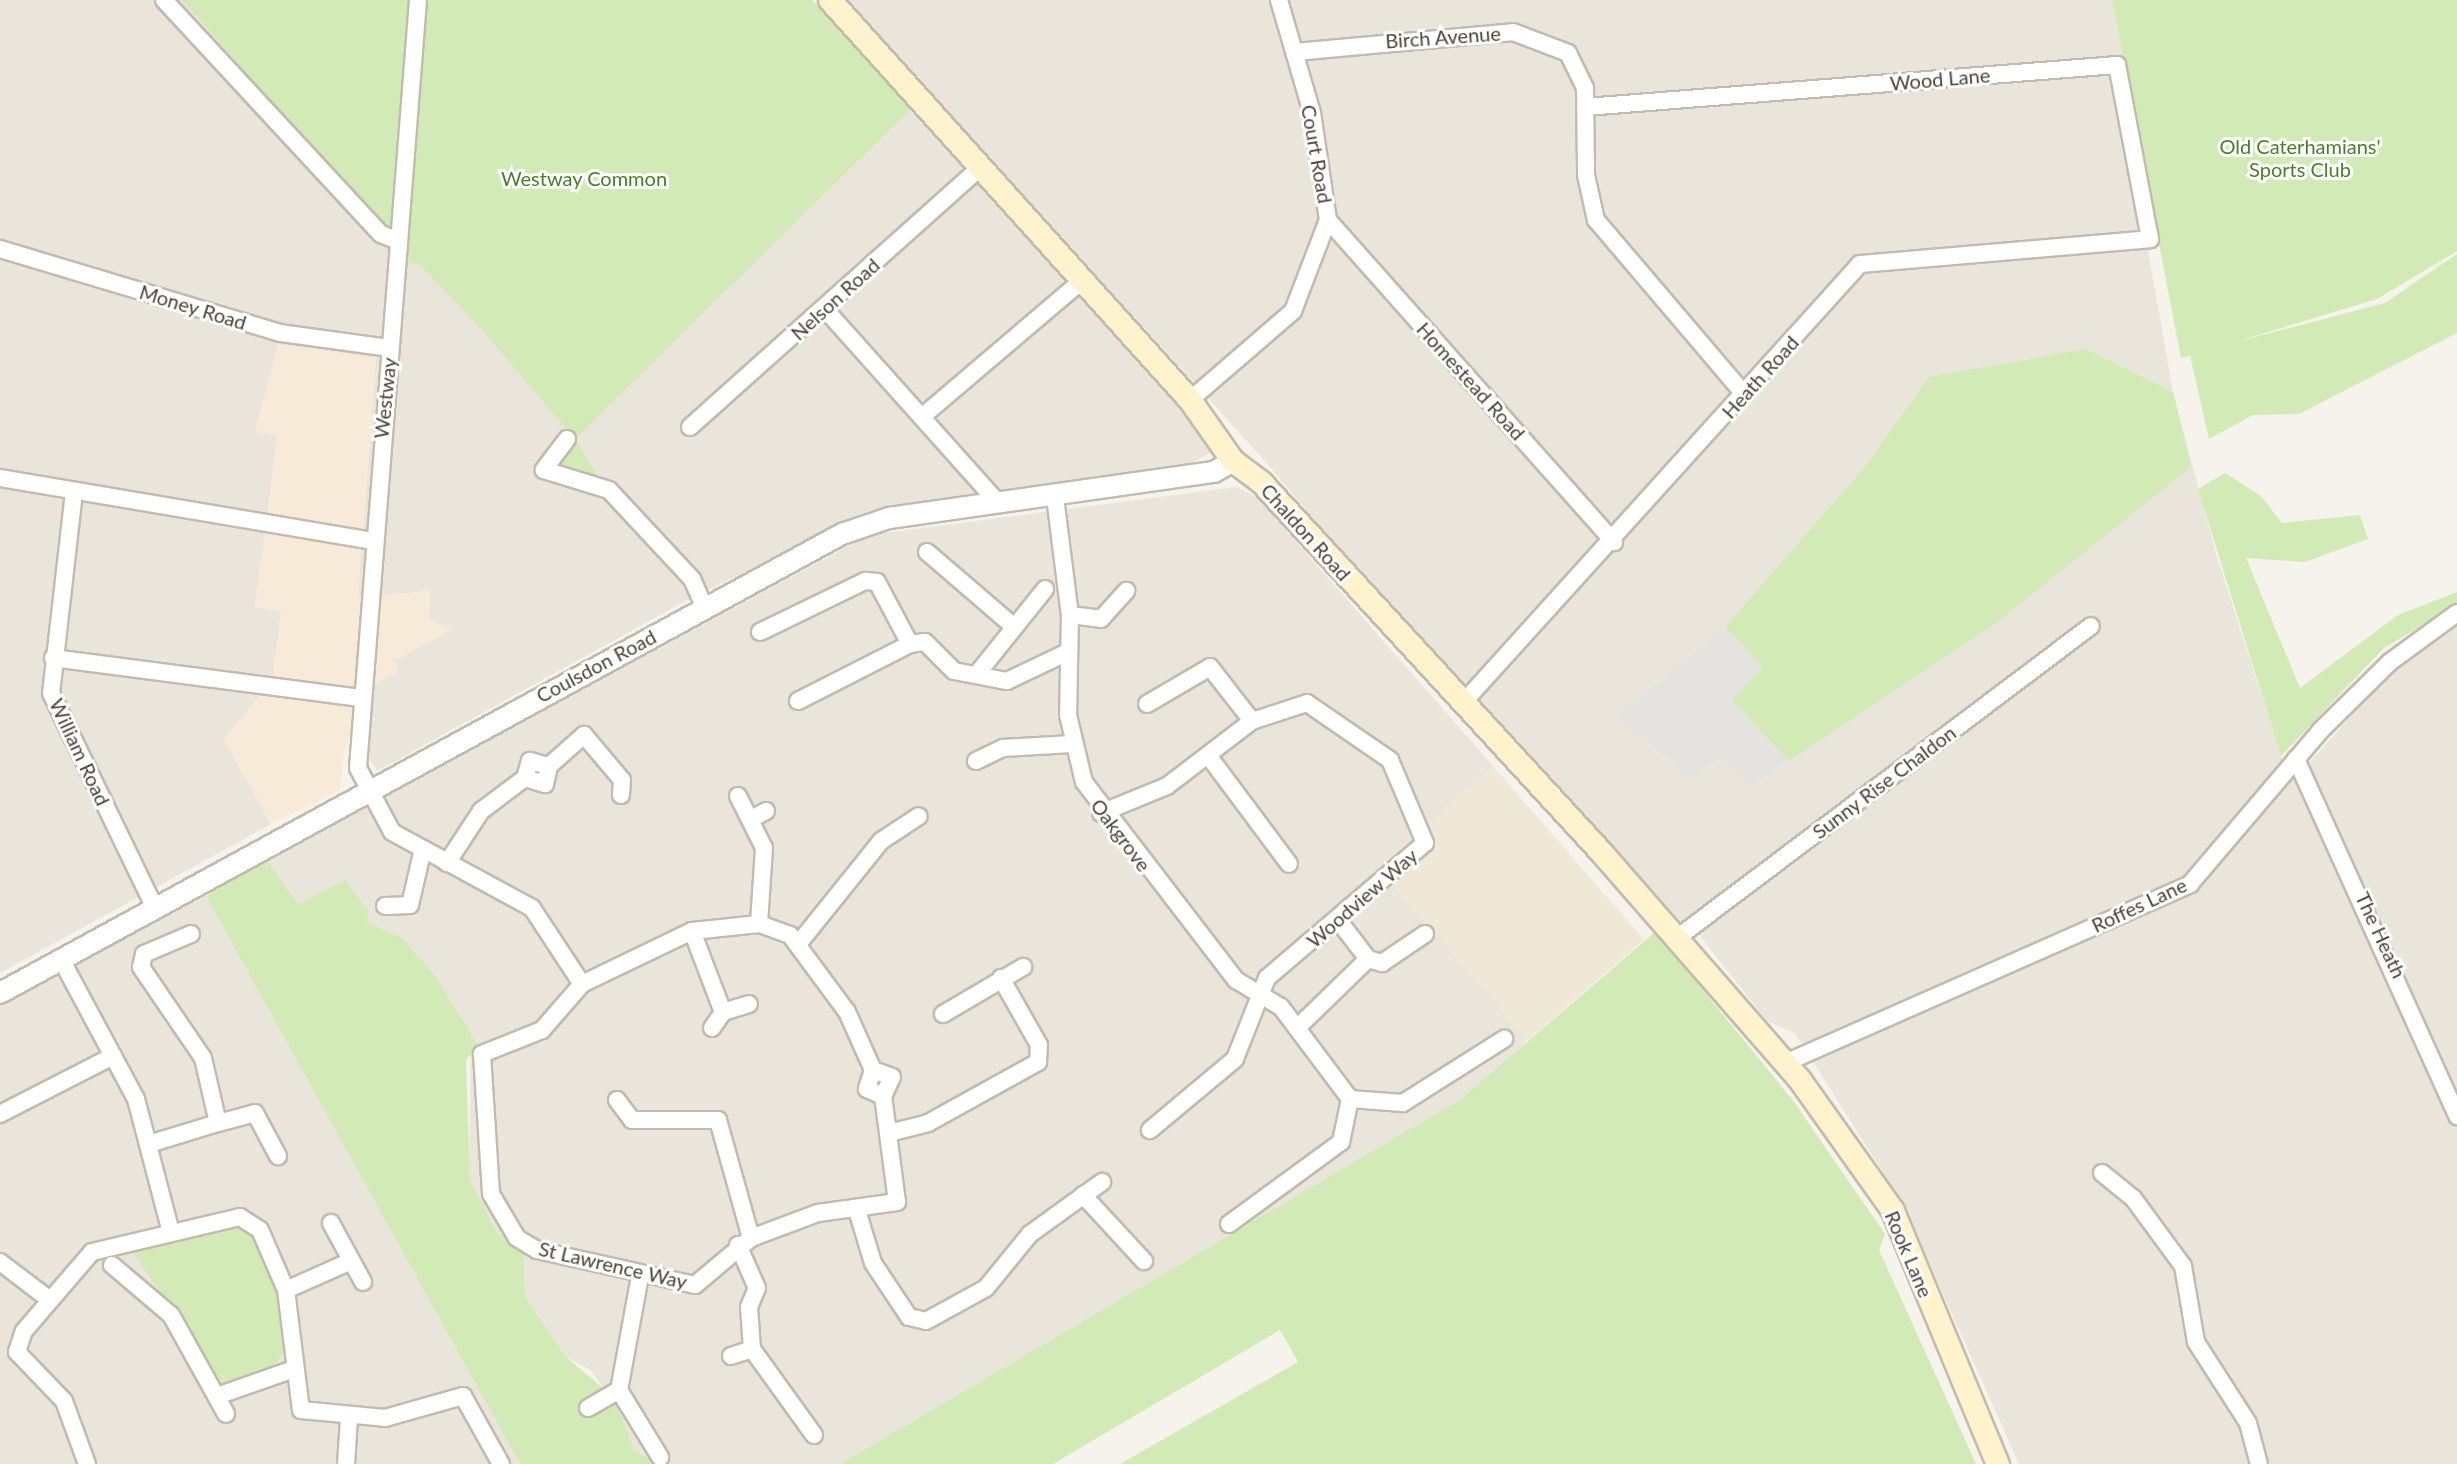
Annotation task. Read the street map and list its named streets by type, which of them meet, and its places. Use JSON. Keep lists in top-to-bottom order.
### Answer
{
  "streets": {
    "main road": ["Chaldon Road", "Rook Lane"],
    "street": [
      "Birch Avenue",
      "Wood Lane",
      "Court Road",
      "Nelson Road",
      "Money Road",
      "Heath Road",
      "Homestead Road",
      "Westway",
      "Coulsdon Road",
      "William Road",
      "Sunny Rise Chaldon",
      "Oakgrove",
      "Woodview Way",
      "Roffes Lane",
      "The Heath",
      "St Lawrence Way"
    ]
  },
  "crossings": [
    ["Birch Avenue", "Wood Lane"],
    ["Birch Avenue", "Court Road"],
    ["Birch Avenue", "Heath Road"],
    ["Wood Lane", "Heath Road"],
    ["Court Road", "Homestead Road"],
    ["Court Road", "Chaldon Road"],
    ["Nelson Road", "Chaldon Road"],
    ["Money Road", "Westway"],
    ["Heath Road", "Homestead Road"],
    ["Heath Road", "Chaldon Road"],
    ["Westway", "Coulsdon Road"],
    ["Westway", "St Lawrence Way"],
    ["Chaldon Road", "Coulsdon Road"],
    ["Chaldon Road", "Sunny Rise Chaldon"],
    ["Chaldon Road", "Roffes Lane"],
    ["Chaldon Road", "Rook Lane"],
    ["Coulsdon Road", "William Road"],
    ["Coulsdon Road", "Oakgrove"],
    ["Oakgrove", "Woodview Way"],
    ["Roffes Lane", "The Heath"],
    ["Roffes Lane", "Rook Lane"]
  ],
  "parks": ["Old Caterhamians' Sports Club", "Westway Common"]
}
